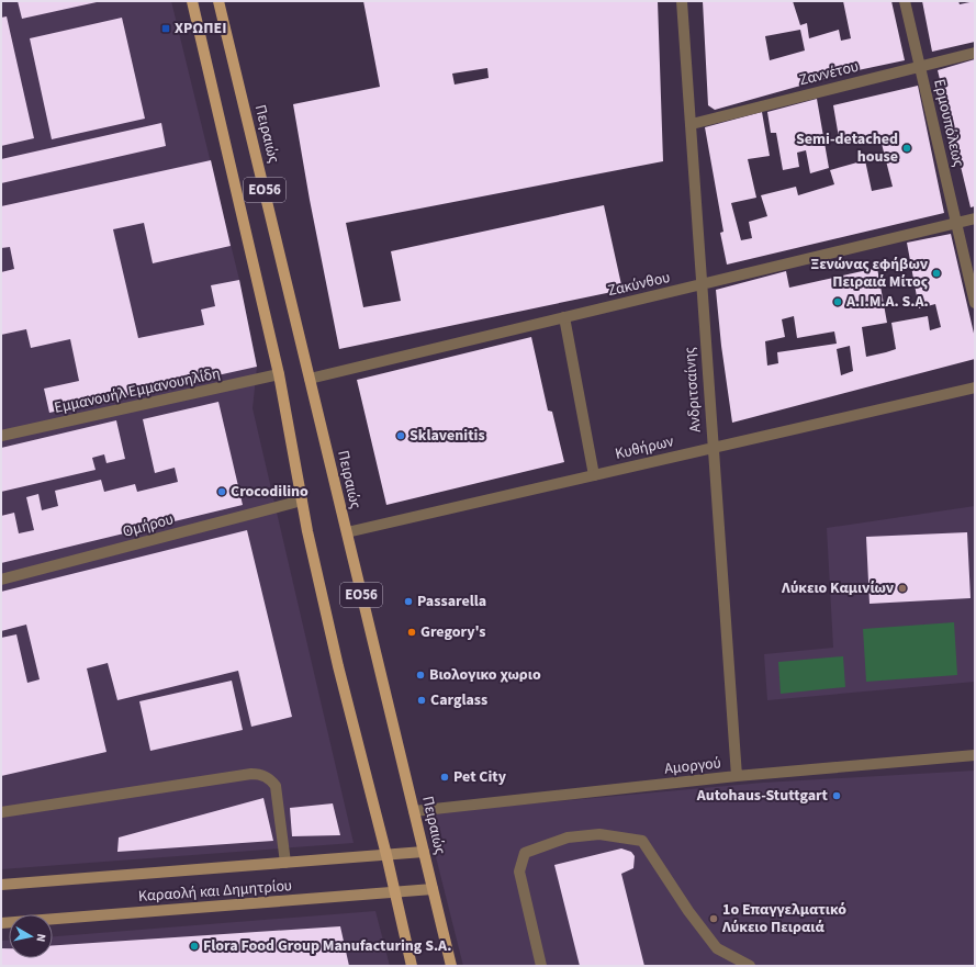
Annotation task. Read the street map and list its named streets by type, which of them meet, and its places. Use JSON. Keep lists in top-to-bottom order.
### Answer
{
  "streets": {
    "main road": ["Πειραιώς", "ΕΟ56", "Καραολή και Δημητρίου"],
    "street": [
      "Ζαννέτου",
      "Ερμουπόλεως",
      "Ζακύνθου",
      "Ανδριτσαίνης",
      "Εμμανουήλ Εμμανουηλίδη",
      "Κυθήρων",
      "Ομήρου",
      "Αμοργού"
    ]
  },
  "crossings": [
    ["Ζαννέτου", "Ερμουπόλεως"],
    ["Ζαννέτου", "Ανδριτσαίνης"],
    ["Ερμουπόλεως", "Ζακύνθου"],
    ["Πειραιώς", "Ζακύνθου"],
    ["Πειραιώς", "Κυθήρων"],
    ["Πειραιώς", "Αμοργού"],
    ["Πειραιώς", "Καραολή και Δημητρίου"],
    ["ΕΟ56", "Εμμανουήλ Εμμανουηλίδη"],
    ["ΕΟ56", "Ομήρου"],
    ["ΕΟ56", "Καραολή και Δημητρίου"],
    ["Ζακύνθου", "Ανδριτσαίνης"],
    ["Ανδριτσαίνης", "Κυθήρων"],
    ["Ανδριτσαίνης", "Αμοργού"]
  ],
  "places": {
    "transit": ["ΧΡΩΠΕΙ"],
    "other": [
      "Semi-detached house",
      "Ξενώνας εφήβων Πειραιά Μίτος",
      "A.I.M.A. S.A.",
      "Sklavenitis",
      "Crocodilino",
      "Λύκειο Καμινίων",
      "Passarella",
      "Gregory's",
      "Βιολογικο χωριο",
      "Carglass",
      "Pet City",
      "Autohaus-Stuttgart",
      "1ο Επαγγελματικό Λύκειο Πειραιά",
      "Flora Food Group Manufacturing S.A."
    ]
  },
  "north": "right"
}
